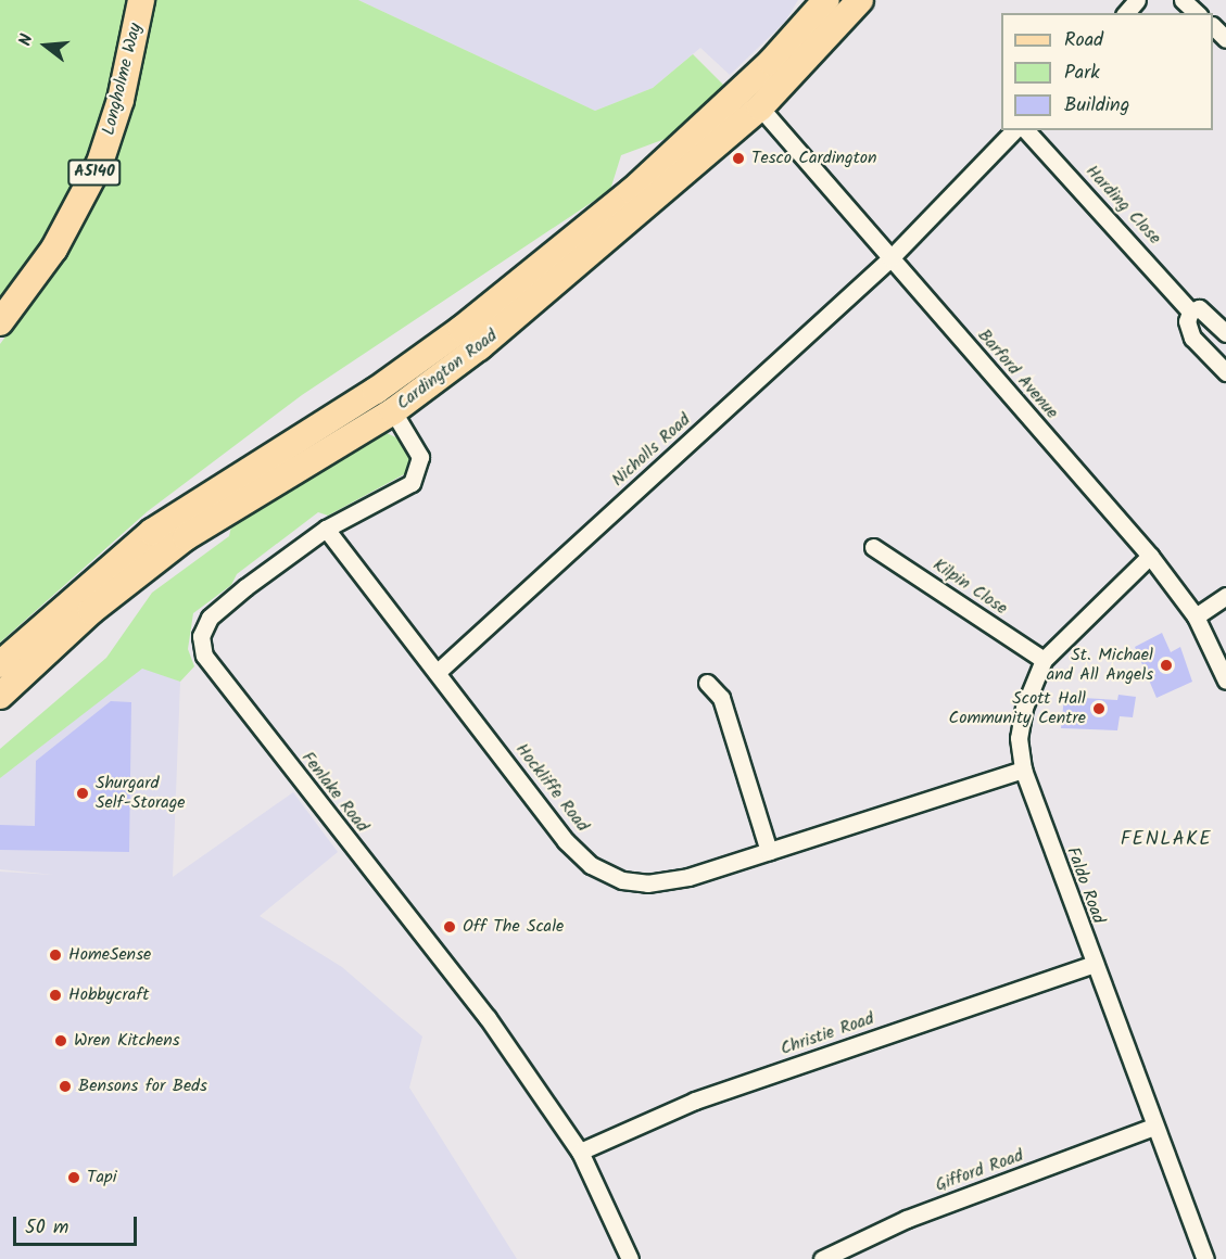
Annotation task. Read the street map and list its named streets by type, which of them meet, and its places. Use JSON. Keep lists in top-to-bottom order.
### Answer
{
  "streets": {
    "main road": ["Longholme Way", "A5140", "Cardington Road"],
    "street": [
      "Harding Close",
      "Barford Avenue",
      "Nicholls Road",
      "Kilpin Close",
      "Hockliffe Road",
      "Fenlake Road",
      "Faldo Road",
      "Christie Road",
      "Gifford Road"
    ]
  },
  "crossings": [
    ["Cardington Road", "Barford Avenue"],
    ["Cardington Road", "Fenlake Road"],
    ["Barford Avenue", "Nicholls Road"],
    ["Barford Avenue", "Faldo Road"],
    ["Nicholls Road", "Hockliffe Road"],
    ["Kilpin Close", "Faldo Road"],
    ["Hockliffe Road", "Fenlake Road"],
    ["Hockliffe Road", "Faldo Road"],
    ["Fenlake Road", "Christie Road"],
    ["Faldo Road", "Christie Road"],
    ["Faldo Road", "Gifford Road"]
  ],
  "districts": ["FENLAKE"],
  "places": [
    "Tesco Cardington",
    "St. Michael and All Angels",
    "Scott Hall Community Centre",
    "Shurgard Self-Storage",
    "Off The Scale",
    "HomeSense",
    "Hobbycraft",
    "Wren Kitchens",
    "Bensons for Beds",
    "Tapi"
  ],
  "legend": ["Road", "Park", "Building"],
  "scale_bar": "50 m",
  "north": "left"
}
